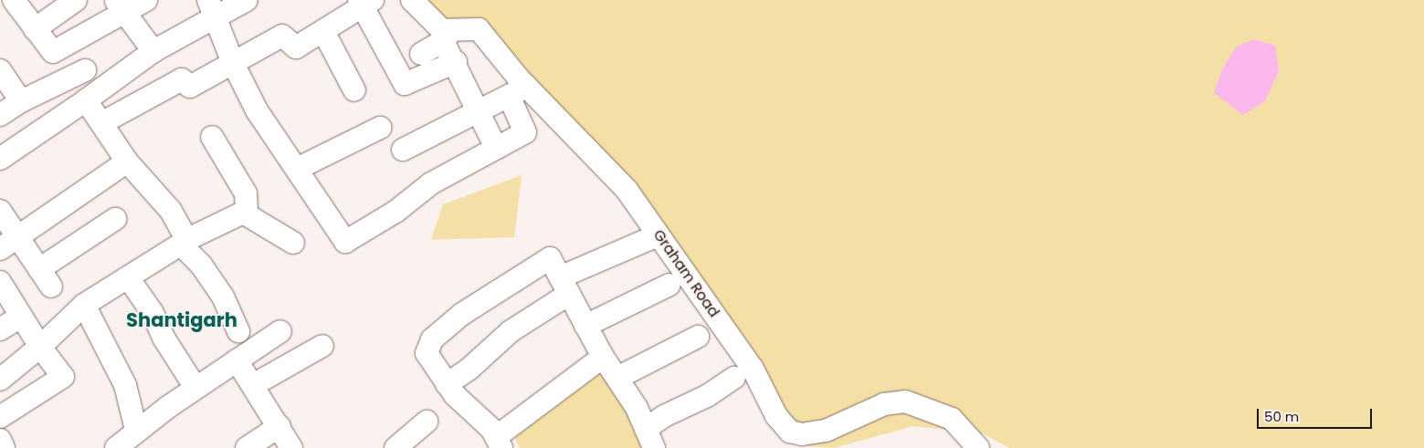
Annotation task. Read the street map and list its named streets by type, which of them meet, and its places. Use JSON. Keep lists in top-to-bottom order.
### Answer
{
  "streets": {
    "street": ["Graham Road"]
  },
  "districts": ["Shantigarh"],
  "scale_bar": "50 m"
}
